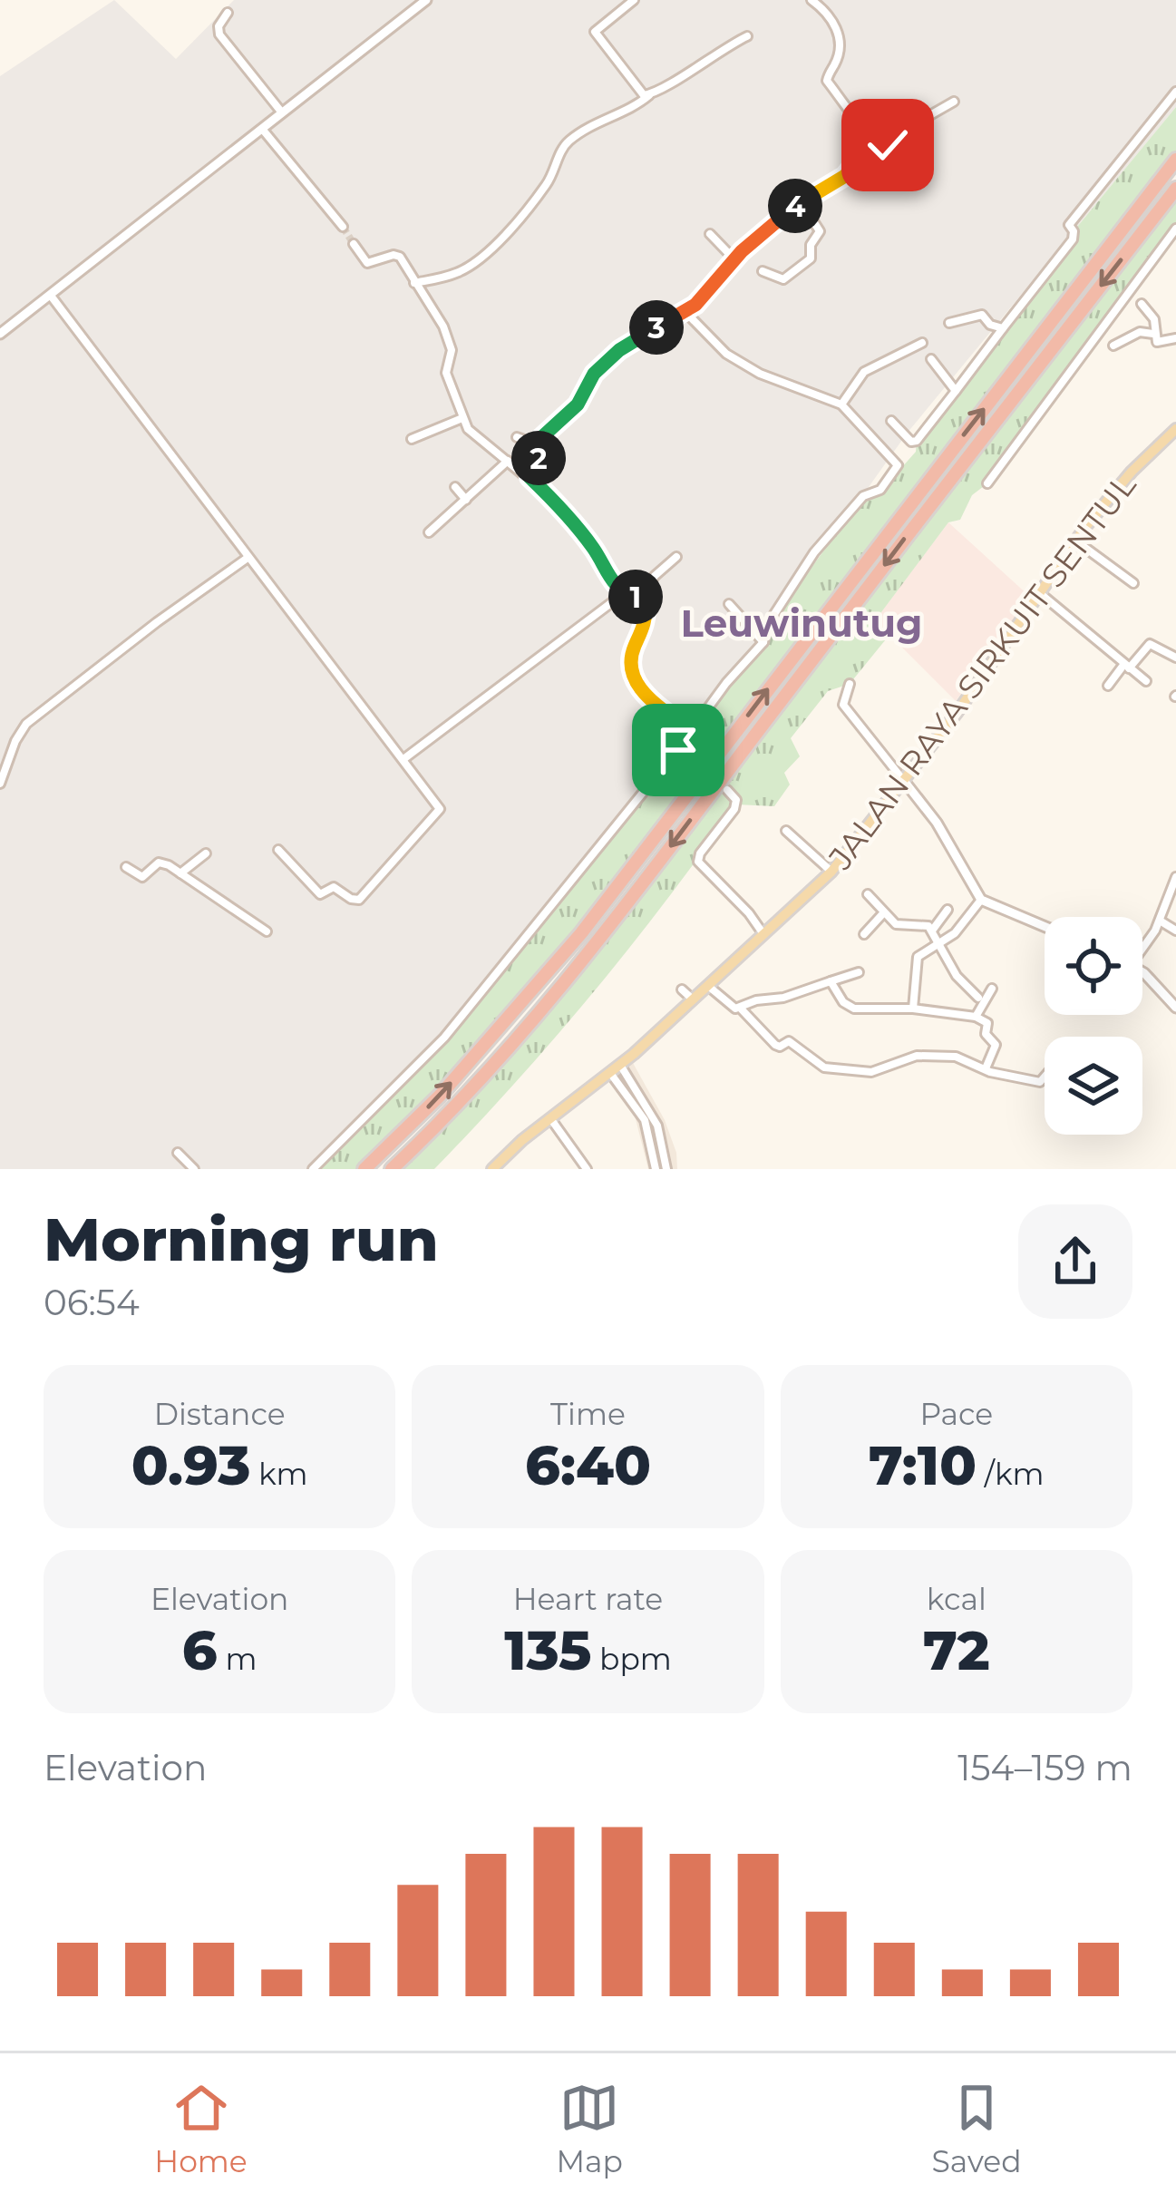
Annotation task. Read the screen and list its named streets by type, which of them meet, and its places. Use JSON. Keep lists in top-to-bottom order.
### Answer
{
  "streets": {
    "main road": ["JALAN RAYA SIRKUIT SENTUL"]
  },
  "districts": ["Leuwinutug"],
  "page": {
    "pins": [
      "4",
      "3",
      "2",
      "1"
    ],
    "heading": ["Morning run", "06:54"],
    "stats": [
      ["Distance", "0.93 km"],
      ["Time", "6:40"],
      ["Pace", "7:10 /km"],
      ["Elevation", "6 m"],
      ["Heart rate", "135 bpm"],
      ["kcal", "72"]
    ],
    "chart": ["Elevation", "154–159 m"],
    "tabs": ["Home", "Map", "Saved"]
  }
}
